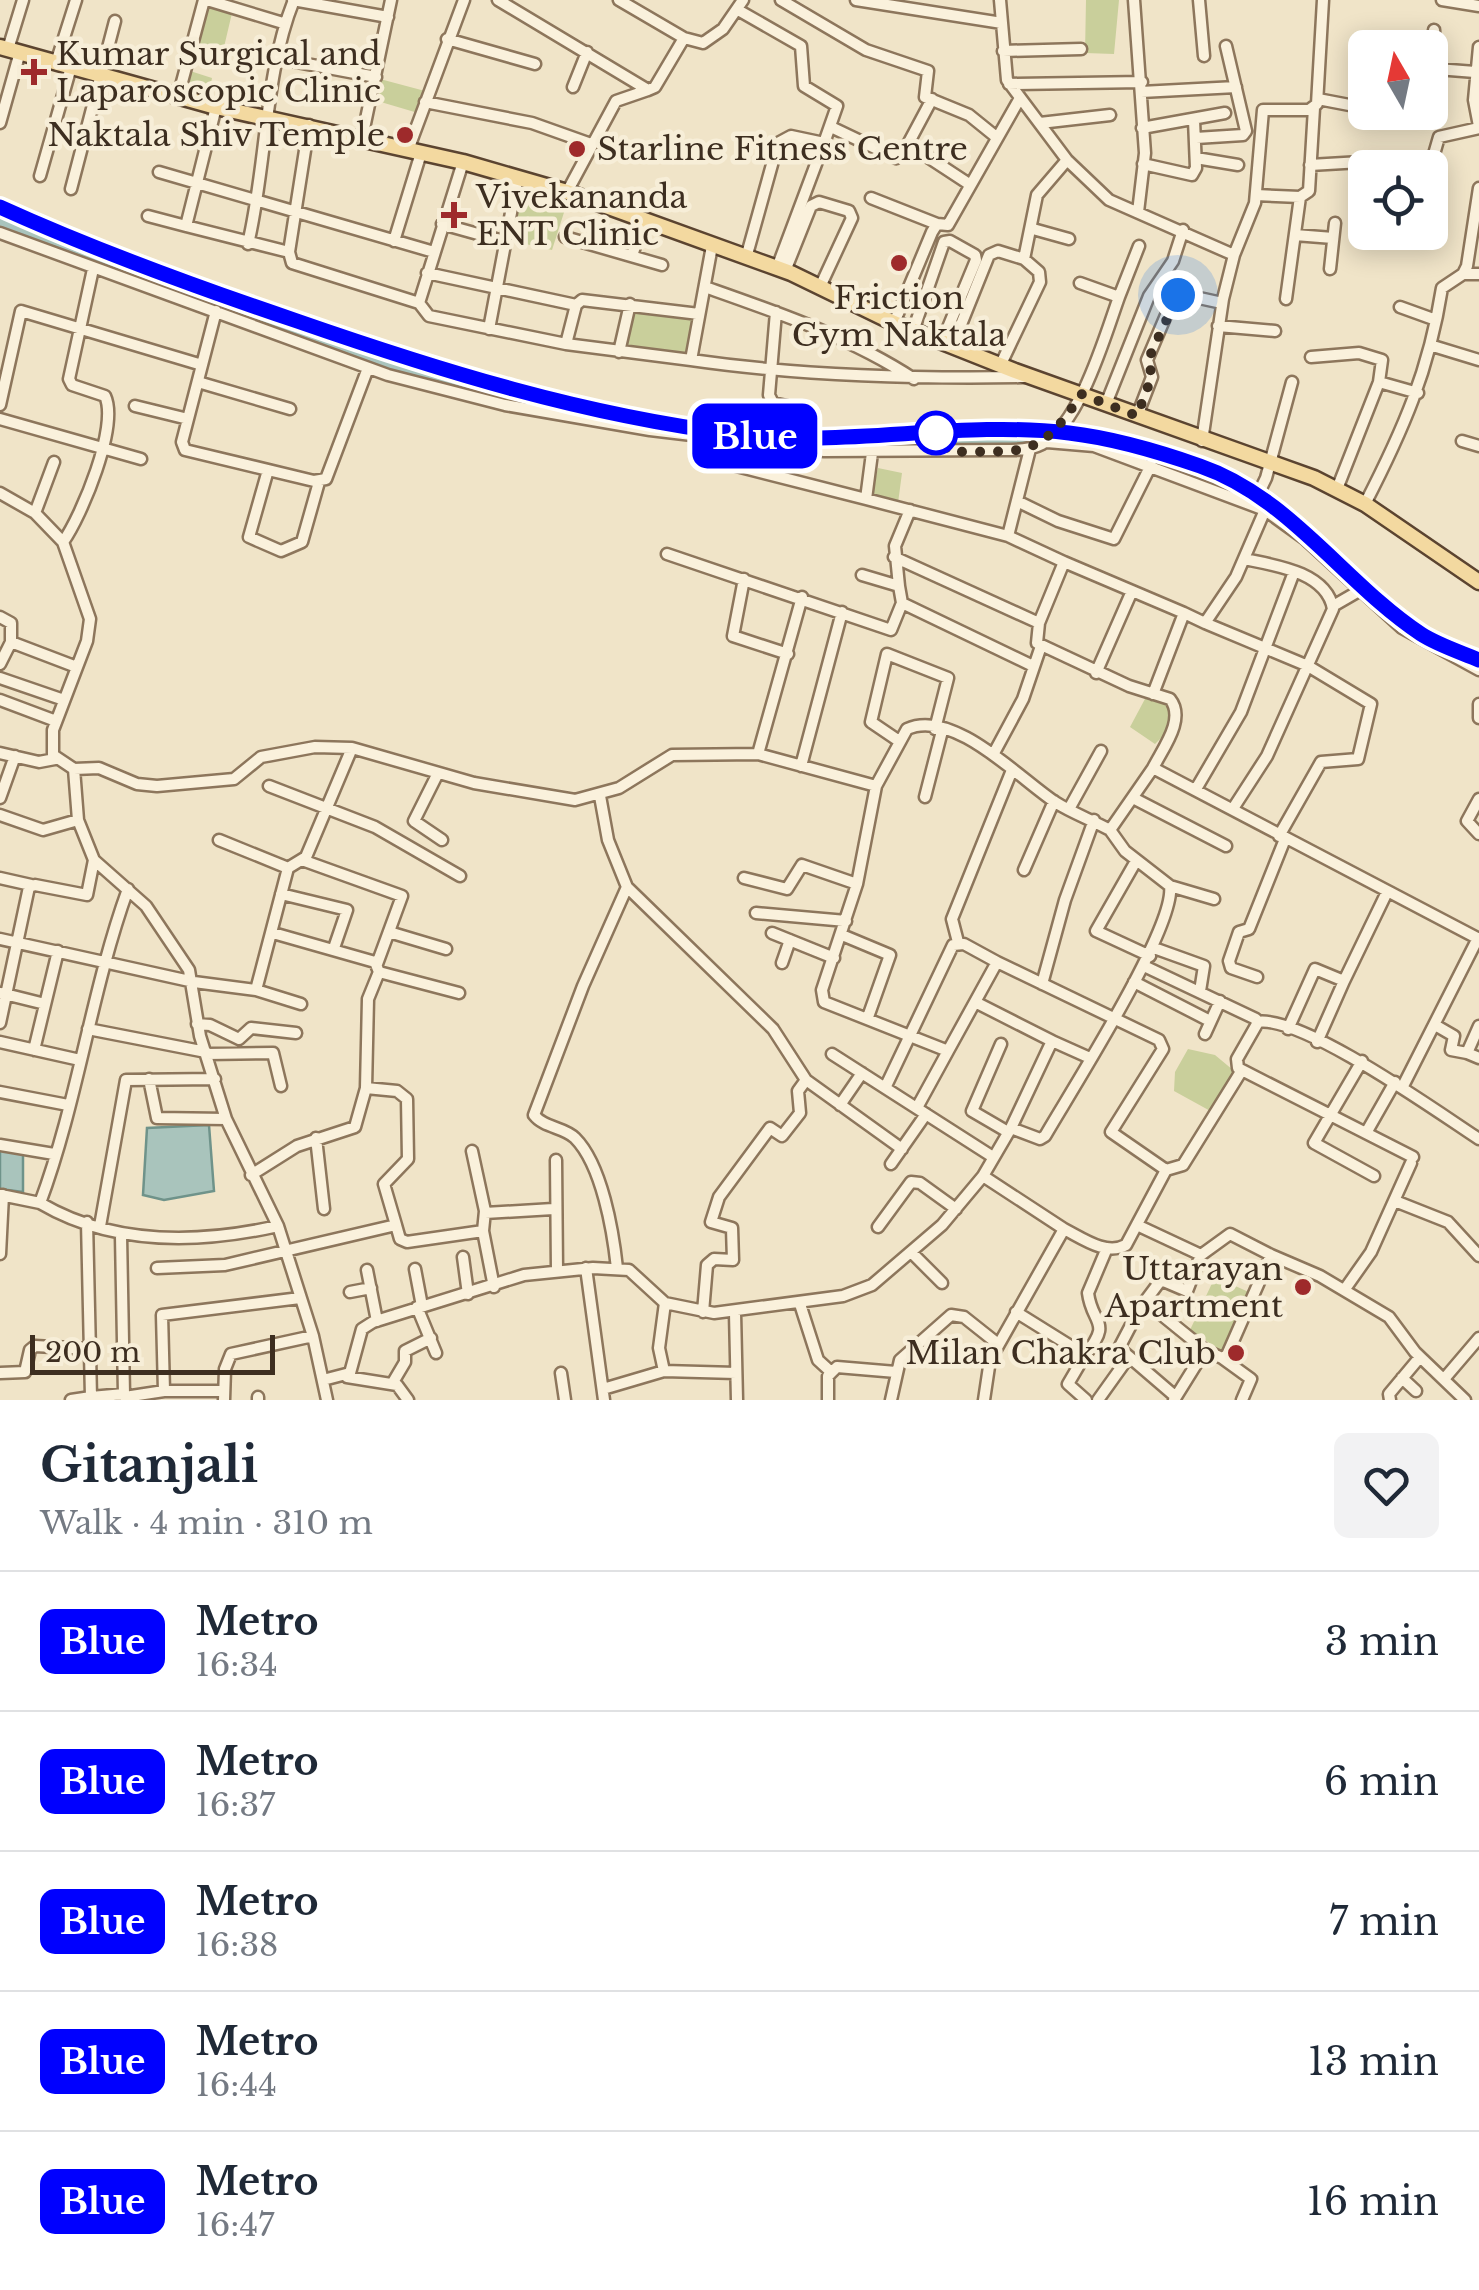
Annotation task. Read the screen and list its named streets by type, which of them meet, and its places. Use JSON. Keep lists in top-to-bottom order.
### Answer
{
  "places": {
    "health": ["Kumar Surgical and Laparoscopic Clinic", "Vivekananda ENT Clinic"],
    "other": [
      "Naktala Shiv Temple",
      "Starline Fitness Centre",
      "Friction Gym Naktala",
      "Uttarayan Apartment",
      "Milan Chakra Club"
    ]
  },
  "lines": ["metro line Blue"],
  "scale_bar": "200 m",
  "north": "top",
  "page": {
    "on_map": "Blue",
    "scale": "200 m",
    "heading": ["Gitanjali", "Walk · 4 min · 310 m"],
    "list": [
      {
        "mark": "Blue",
        "name": "Metro",
        "note": "16:34",
        "value": "3 min"
      },
      {
        "mark": "Blue",
        "name": "Metro",
        "note": "16:37",
        "value": "6 min"
      },
      {
        "mark": "Blue",
        "name": "Metro",
        "note": "16:38",
        "value": "7 min"
      },
      {
        "mark": "Blue",
        "name": "Metro",
        "note": "16:44",
        "value": "13 min"
      },
      {
        "mark": "Blue",
        "name": "Metro",
        "note": "16:47",
        "value": "16 min"
      }
    ]
  }
}
